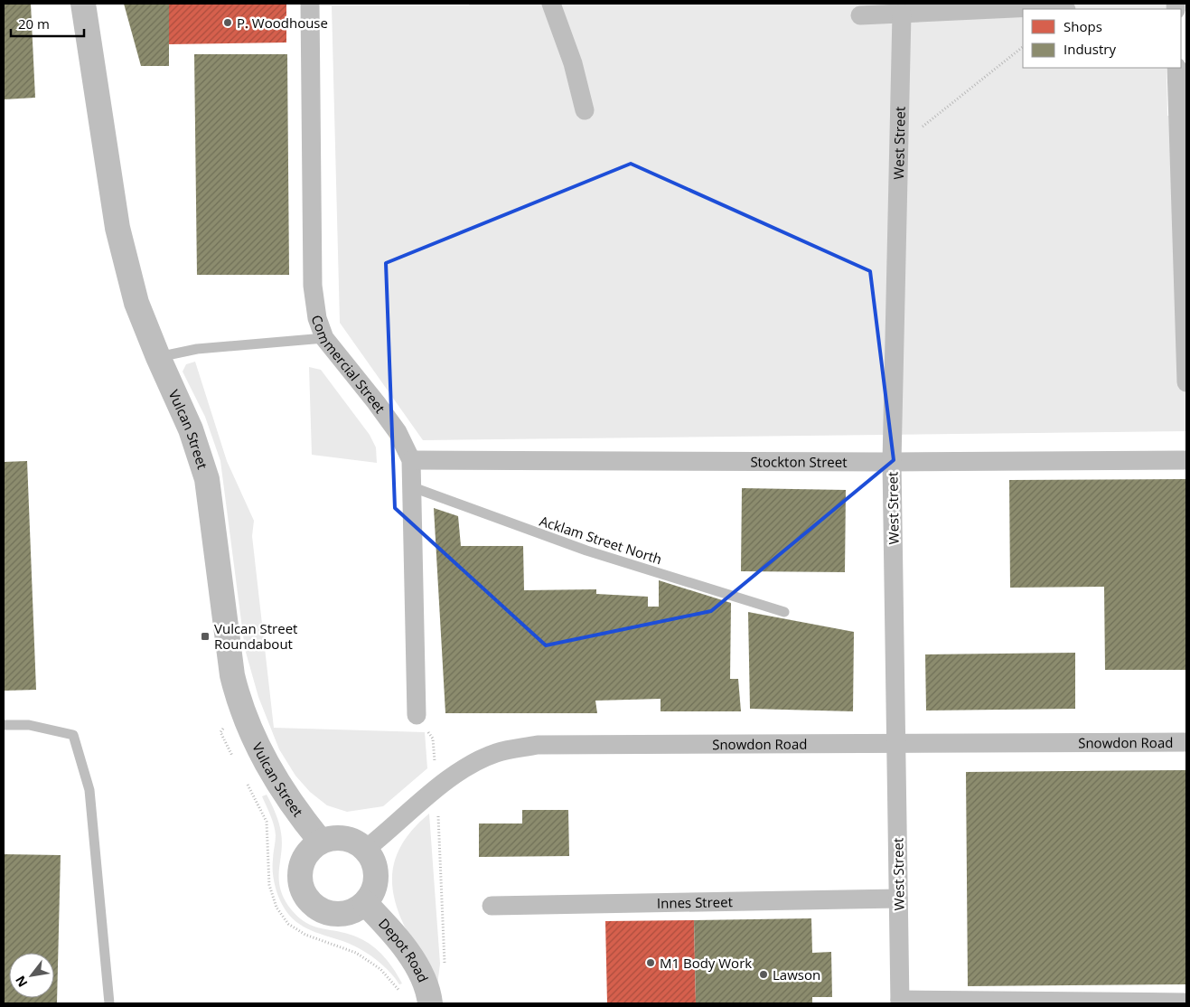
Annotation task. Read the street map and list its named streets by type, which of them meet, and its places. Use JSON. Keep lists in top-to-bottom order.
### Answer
{
  "streets": {
    "street": [
      "West Street",
      "Commercial Street",
      "Vulcan Street",
      "Stockton Street",
      "Snowdon Road",
      "Innes Street",
      "Depot Road"
    ],
    "lane": ["Acklam Street North"]
  },
  "crossings": [
    ["West Street", "Stockton Street"],
    ["West Street", "Snowdon Road"],
    ["West Street", "Innes Street"],
    ["Commercial Street", "Stockton Street"],
    ["Commercial Street", "Acklam Street North"],
    ["Vulcan Street", "Snowdon Road"],
    ["Vulcan Street", "Depot Road"],
    ["Snowdon Road", "Depot Road"]
  ],
  "places": {
    "other": ["P. Woodhouse", "M1 Body Work", "Lawson"],
    "transit": ["Vulcan Street Roundabout"]
  },
  "legend": ["Shops", "Industry"],
  "scale_bar": "20 m",
  "north": "bottom left"
}
